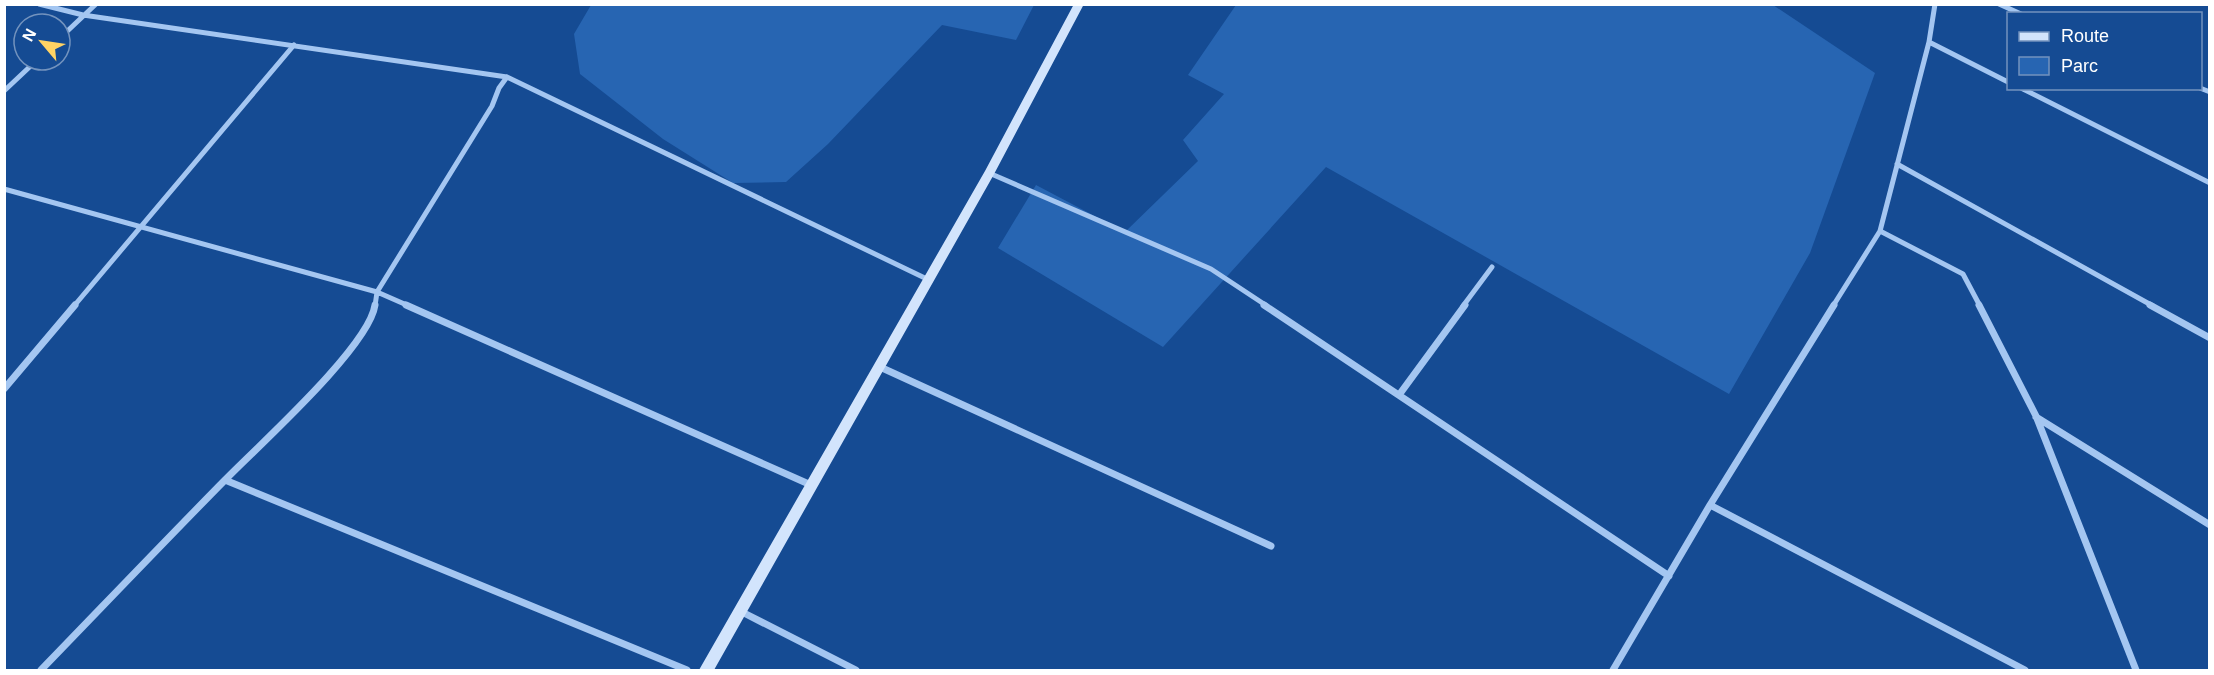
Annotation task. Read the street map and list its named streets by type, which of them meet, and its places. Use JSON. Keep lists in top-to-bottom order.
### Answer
{
  "legend": ["Route", "Parc"],
  "north": "top left"
}
